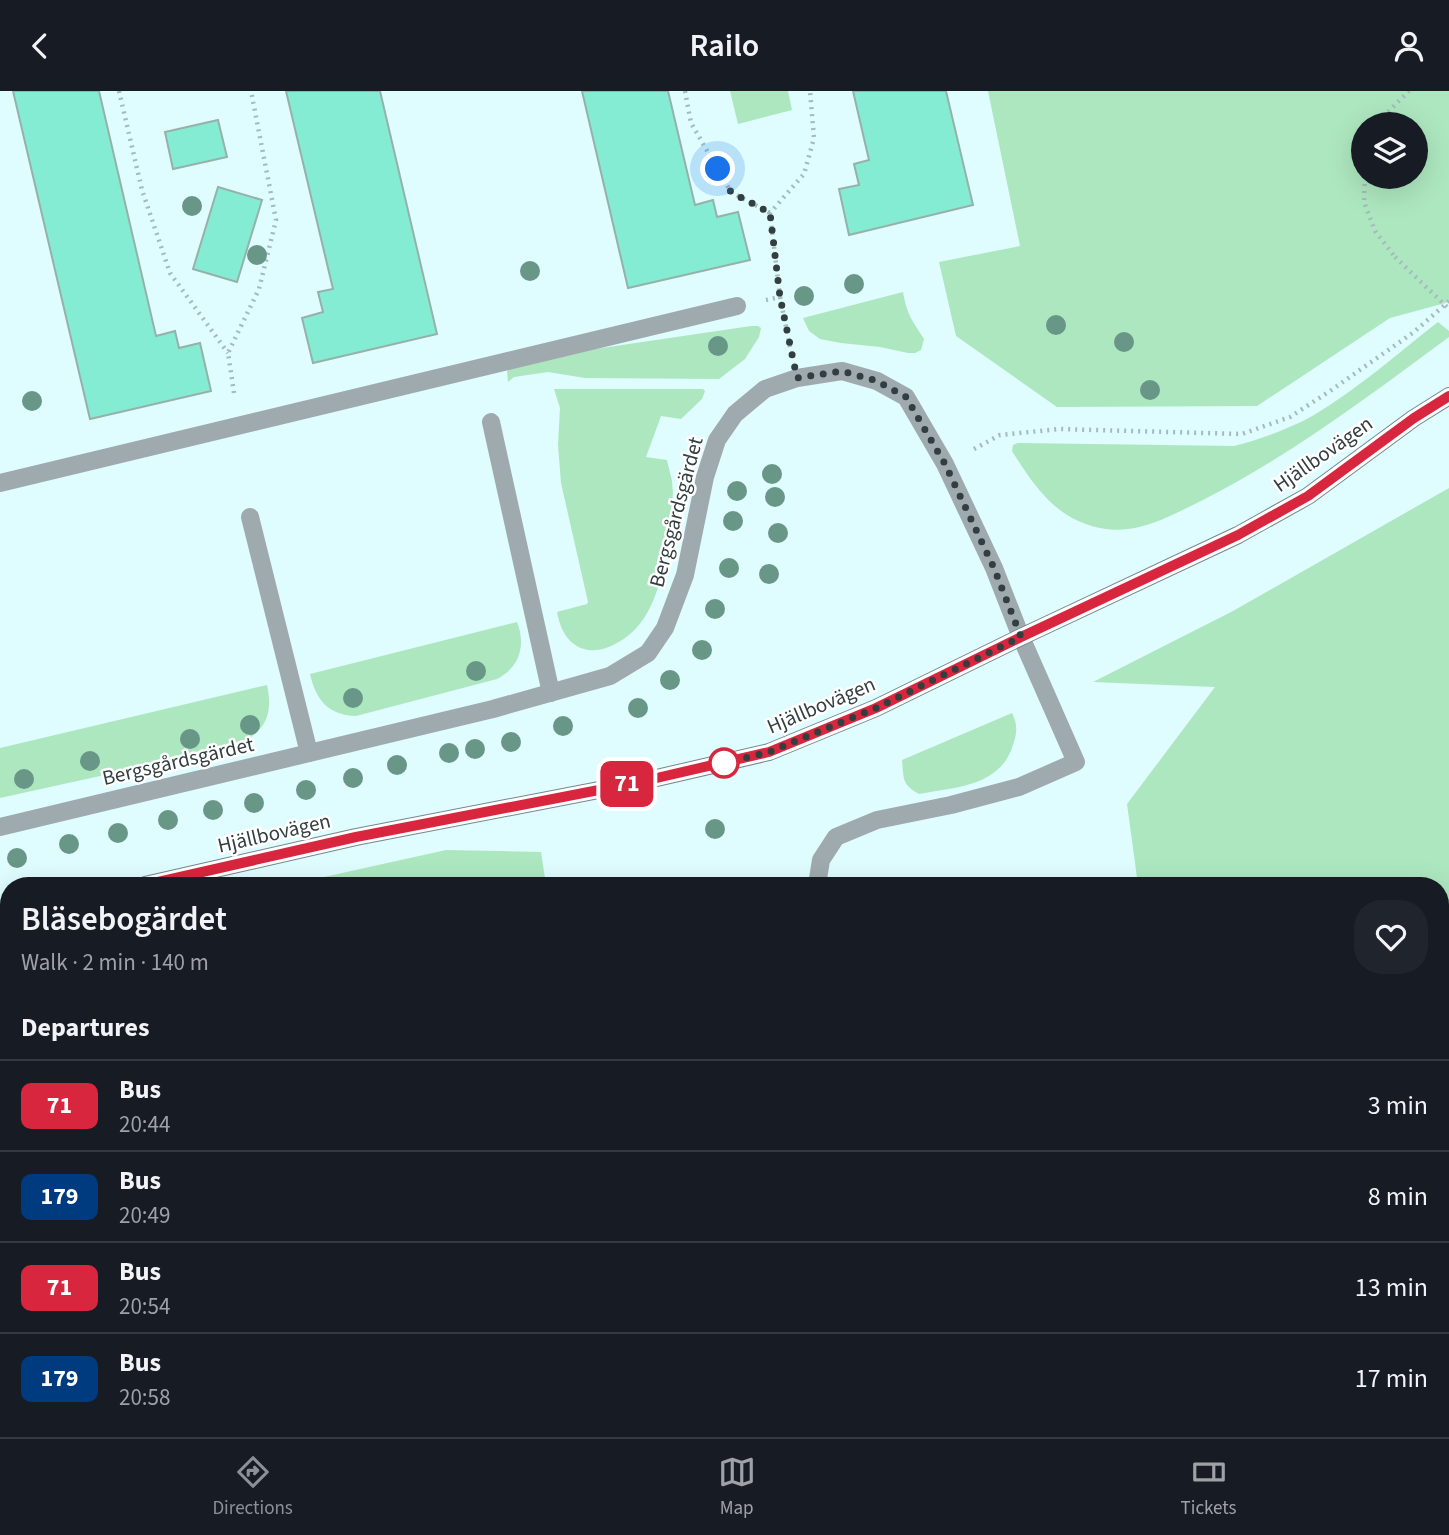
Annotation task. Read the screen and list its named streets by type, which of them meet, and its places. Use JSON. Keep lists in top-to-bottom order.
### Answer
{
  "streets": {
    "street": ["Hjällbovägen", "Bergsgårdsgärdet"]
  },
  "crossings": [
    ["Hjällbovägen", "Bergsgårdsgärdet"]
  ],
  "lines": ["bus line 71"],
  "page": {
    "header": "Railo",
    "on_map": "71",
    "heading": [
      ["Bläsebogärdet", "Walk · 2 min · 140 m"],
      "Departures"
    ],
    "list": [
      {
        "mark": "71",
        "name": "Bus",
        "note": "20:44",
        "value": "3 min"
      },
      {
        "mark": "179",
        "name": "Bus",
        "note": "20:49",
        "value": "8 min"
      },
      {
        "mark": "71",
        "name": "Bus",
        "note": "20:54",
        "value": "13 min"
      },
      {
        "mark": "179",
        "name": "Bus",
        "note": "20:58",
        "value": "17 min"
      }
    ],
    "tabs": ["Directions", "Map", "Tickets"]
  }
}
